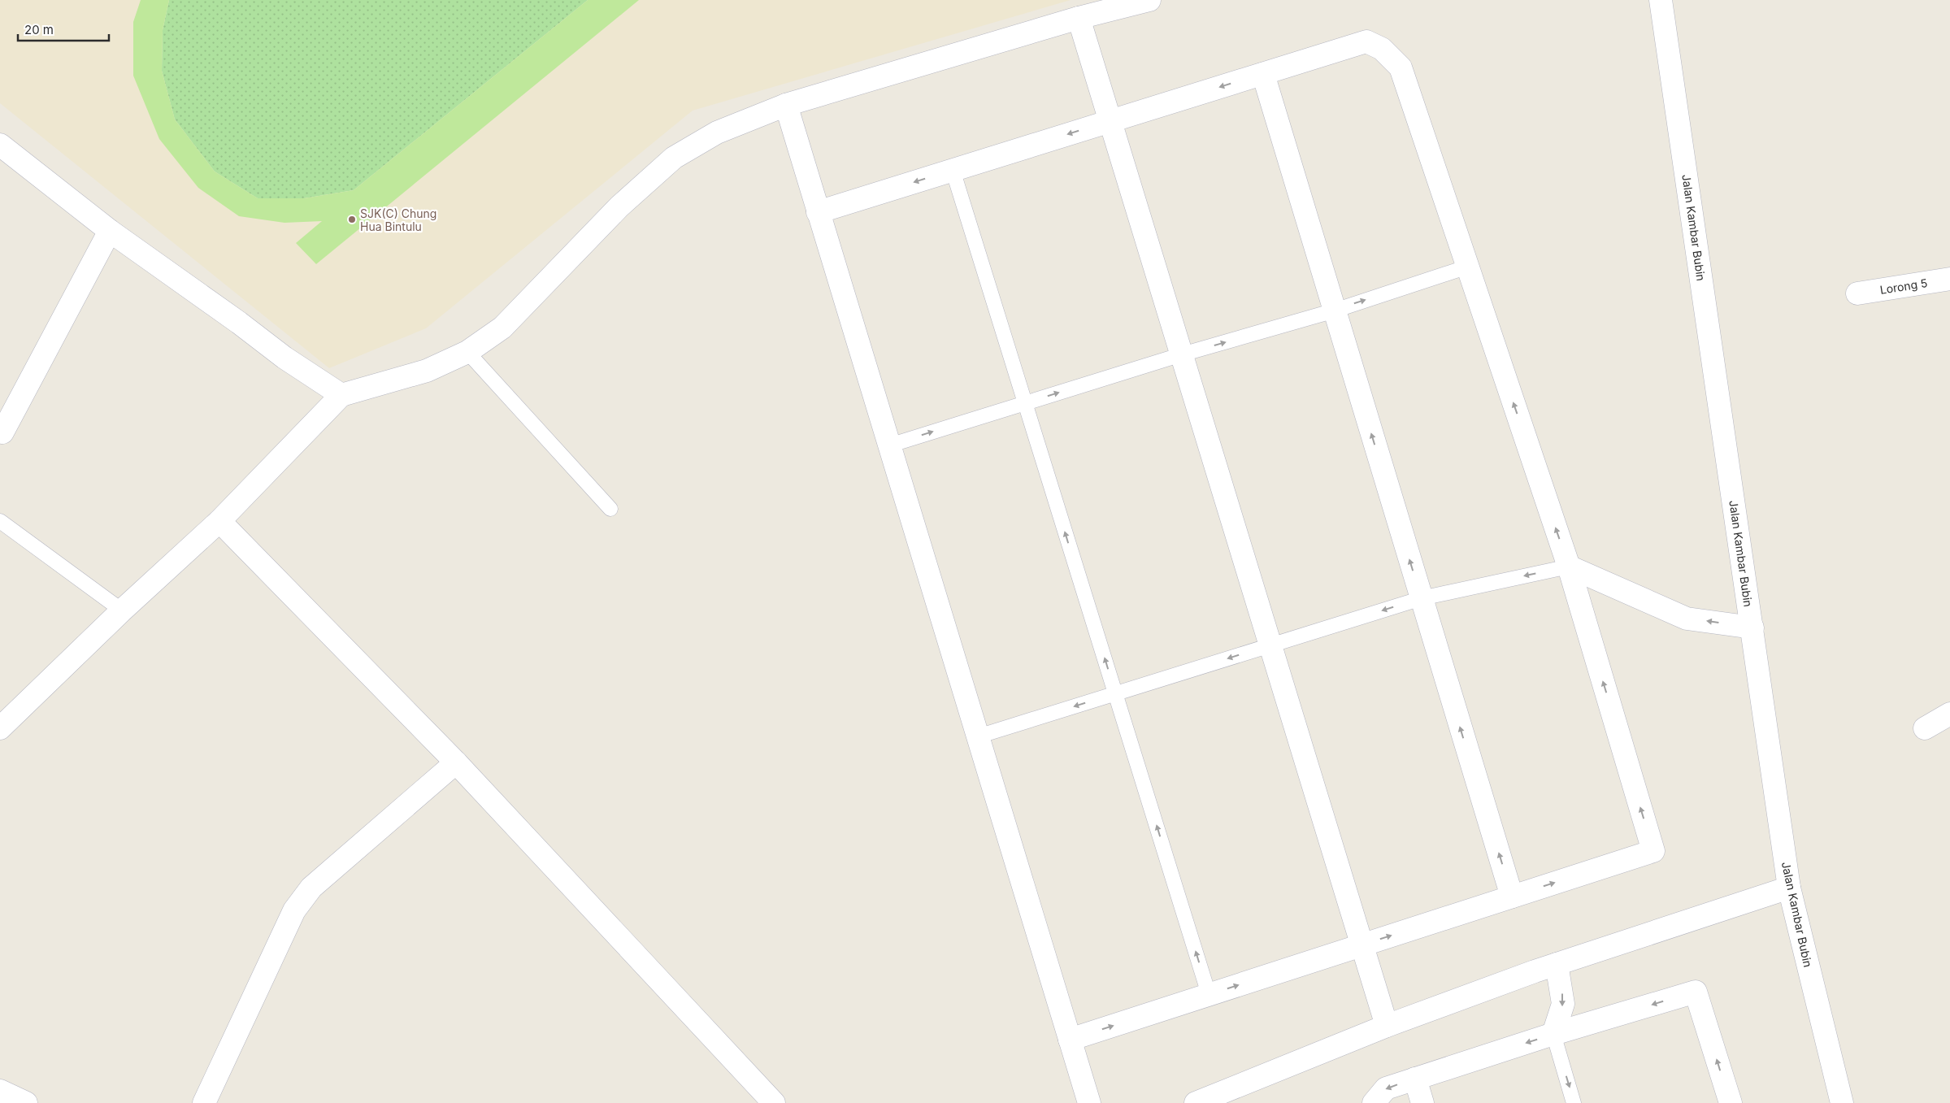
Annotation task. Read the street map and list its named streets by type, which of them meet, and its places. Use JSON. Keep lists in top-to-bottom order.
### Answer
{
  "streets": {
    "street": ["Jalan Kambar Bubin", "Lorong 5"]
  },
  "places": ["SJK(C) Chung Hua Bintulu"],
  "scale_bar": "20 m"
}
